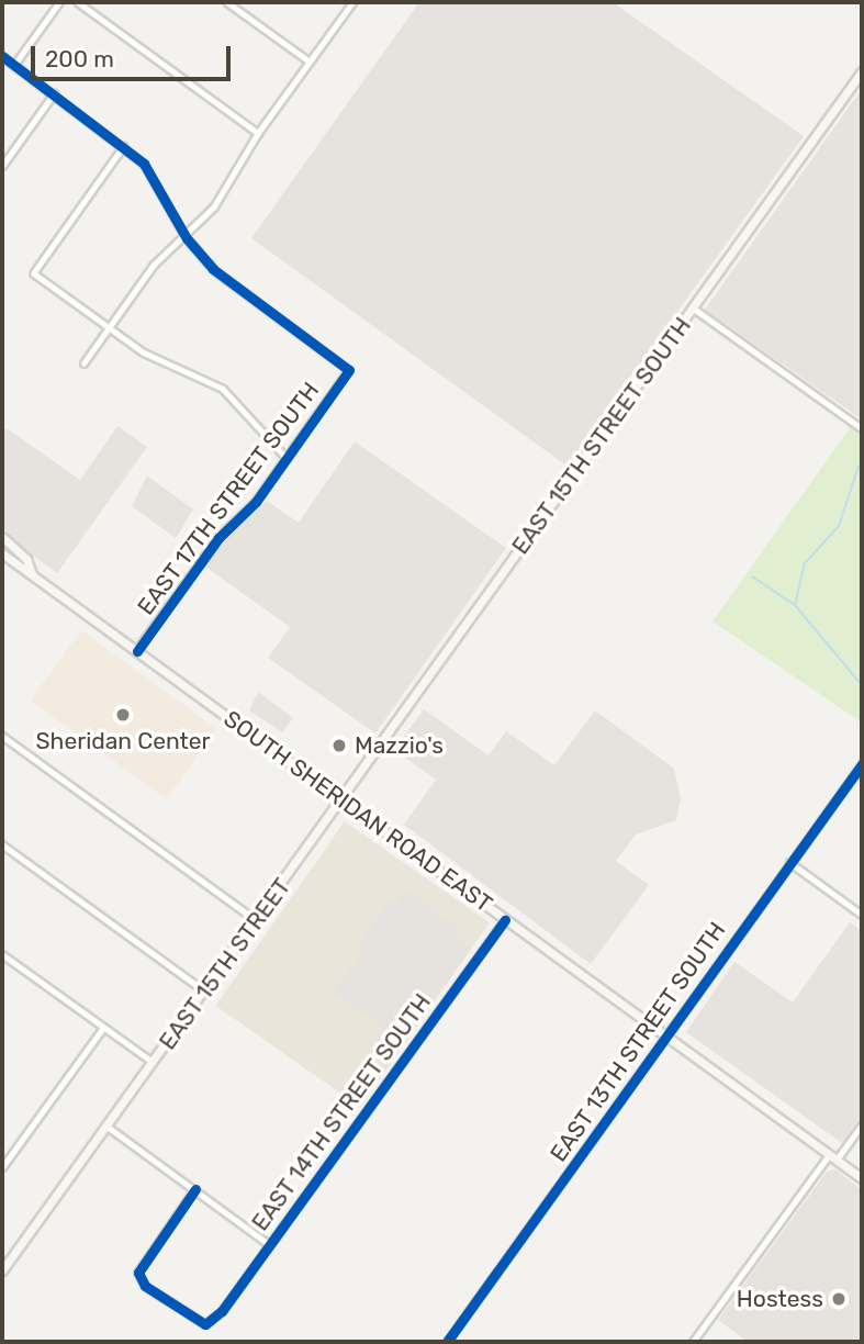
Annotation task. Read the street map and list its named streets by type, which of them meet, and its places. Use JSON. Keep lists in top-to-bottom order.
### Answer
{
  "streets": {
    "main road": ["EAST 15TH STREET SOUTH", "SOUTH SHERIDAN ROAD EAST", "EAST 15TH STREET"],
    "street": ["EAST 17TH STREET SOUTH", "EAST 13TH STREET SOUTH", "EAST 14TH STREET SOUTH"]
  },
  "crossings": [
    ["EAST 15TH STREET SOUTH", "SOUTH SHERIDAN ROAD EAST"],
    ["EAST 15TH STREET SOUTH", "EAST 15TH STREET"],
    ["EAST 17TH STREET SOUTH", "SOUTH SHERIDAN ROAD EAST"],
    ["SOUTH SHERIDAN ROAD EAST", "EAST 15TH STREET"],
    ["SOUTH SHERIDAN ROAD EAST", "EAST 13TH STREET SOUTH"],
    ["SOUTH SHERIDAN ROAD EAST", "EAST 14TH STREET SOUTH"]
  ],
  "places": ["Sheridan Center", "Mazzio's", "Hostess"],
  "scale_bar": "200 m"
}
